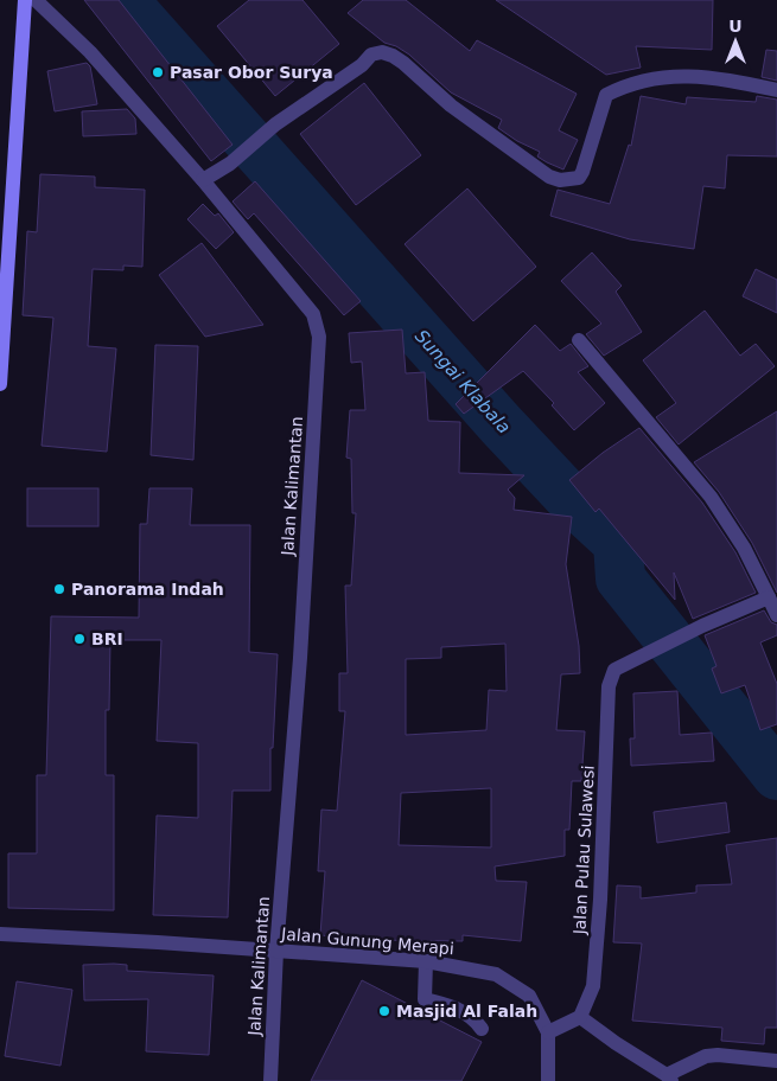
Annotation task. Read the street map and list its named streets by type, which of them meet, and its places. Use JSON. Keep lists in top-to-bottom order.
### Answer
{
  "streets": {
    "street": ["Jalan Kalimantan", "Jalan Pulau Sulawesi", "Jalan Gunung Merapi"]
  },
  "crossings": [
    ["Jalan Kalimantan", "Jalan Gunung Merapi"]
  ],
  "water": ["Sungai Klabala"],
  "places": [
    "Pasar Obor Surya",
    "Panorama Indah",
    "BRI",
    "Masjid Al Falah"
  ],
  "north": "top"
}
